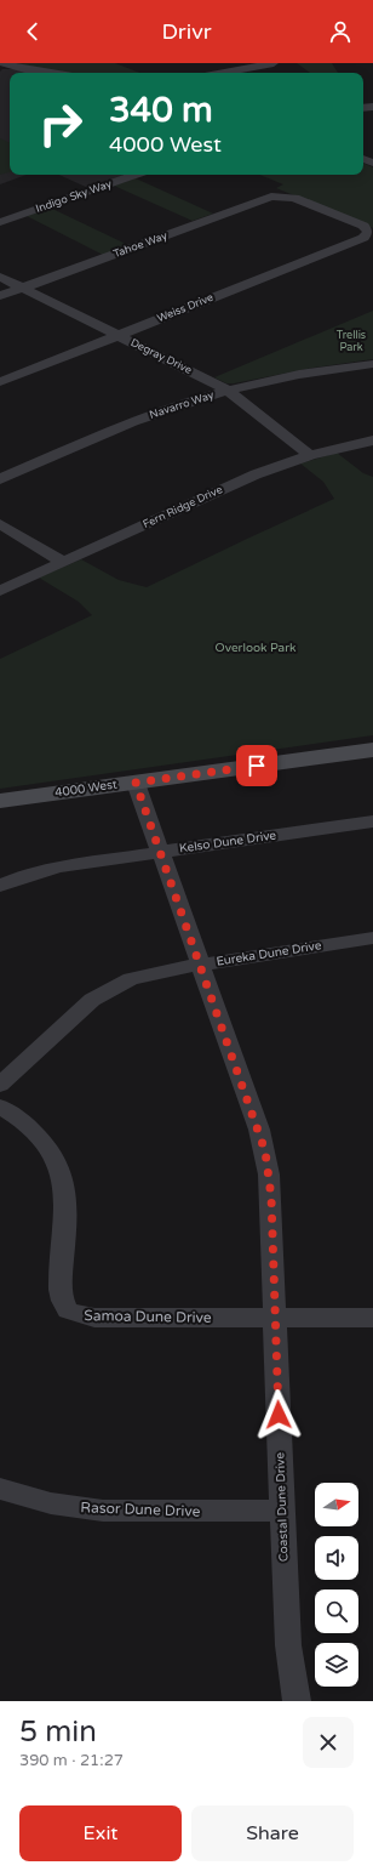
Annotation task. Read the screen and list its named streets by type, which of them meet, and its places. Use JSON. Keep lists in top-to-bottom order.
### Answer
{
  "streets": {
    "main road": ["4000 West"],
    "street": [
      "Indigo Sky Way",
      "Tahoe Way",
      "Weiss Drive",
      "Degray Drive",
      "Navarro Way",
      "Fern Ridge Drive",
      "Kelso Dune Drive",
      "Eureka Dune Drive",
      "Samoa Dune Drive",
      "Coastal Dune Drive",
      "Rasor Dune Drive"
    ]
  },
  "crossings": [
    ["Tahoe Way", "Weiss Drive"],
    ["Tahoe Way", "Degray Drive"],
    ["Weiss Drive", "Degray Drive"],
    ["Degray Drive", "Navarro Way"],
    ["Degray Drive", "Fern Ridge Drive"],
    ["4000 West", "Coastal Dune Drive"],
    ["Kelso Dune Drive", "Coastal Dune Drive"],
    ["Eureka Dune Drive", "Coastal Dune Drive"],
    ["Samoa Dune Drive", "Coastal Dune Drive"],
    ["Coastal Dune Drive", "Rasor Dune Drive"]
  ],
  "parks": ["Trellis Park", "Overlook Park"],
  "north": "right",
  "page": {
    "header": "Drivr",
    "turn": ["340 m", "4000 West"],
    "heading": ["5 min", "390 m · 21:27"],
    "buttons": ["Exit", "Share"]
  }
}
